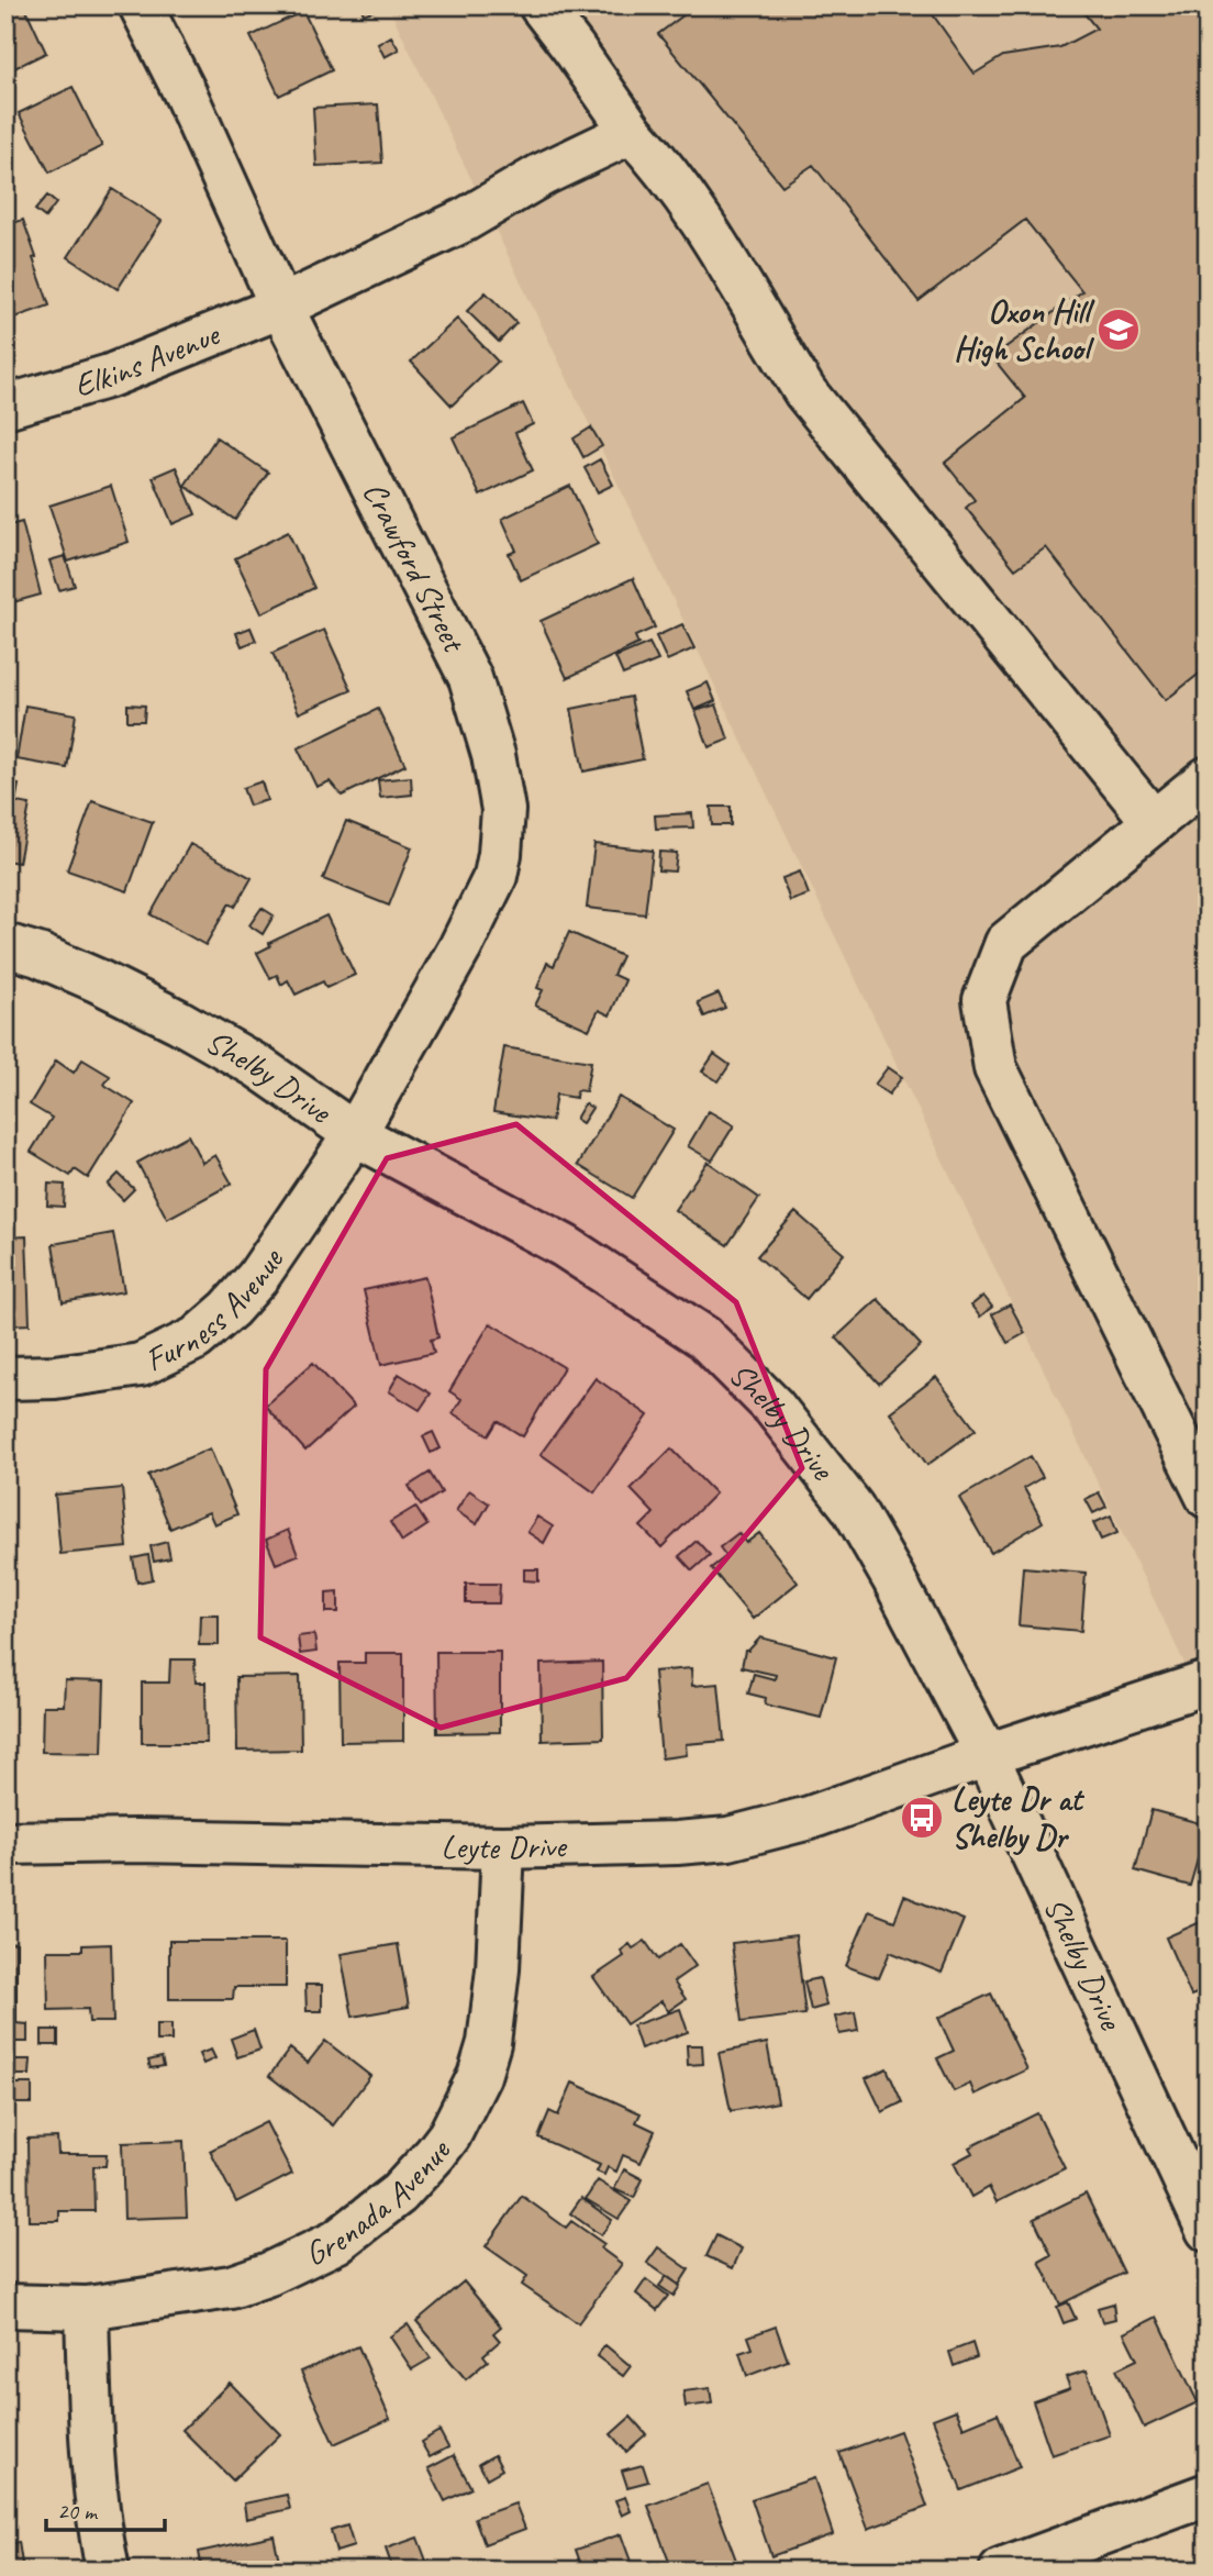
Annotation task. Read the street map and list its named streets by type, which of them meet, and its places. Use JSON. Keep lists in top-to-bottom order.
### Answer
{
  "streets": {
    "street": [
      "Elkins Avenue",
      "Crawford Street",
      "Shelby Drive",
      "Furness Avenue",
      "Leyte Drive",
      "Grenada Avenue"
    ]
  },
  "crossings": [
    ["Elkins Avenue", "Crawford Street"],
    ["Crawford Street", "Shelby Drive"],
    ["Crawford Street", "Furness Avenue"],
    ["Shelby Drive", "Furness Avenue"],
    ["Shelby Drive", "Leyte Drive"],
    ["Leyte Drive", "Grenada Avenue"]
  ],
  "places": {
    "school or university": ["Oxon Hill High School"],
    "bus stop": ["Leyte Dr at Shelby Dr"]
  },
  "scale_bar": "20 m"
}
